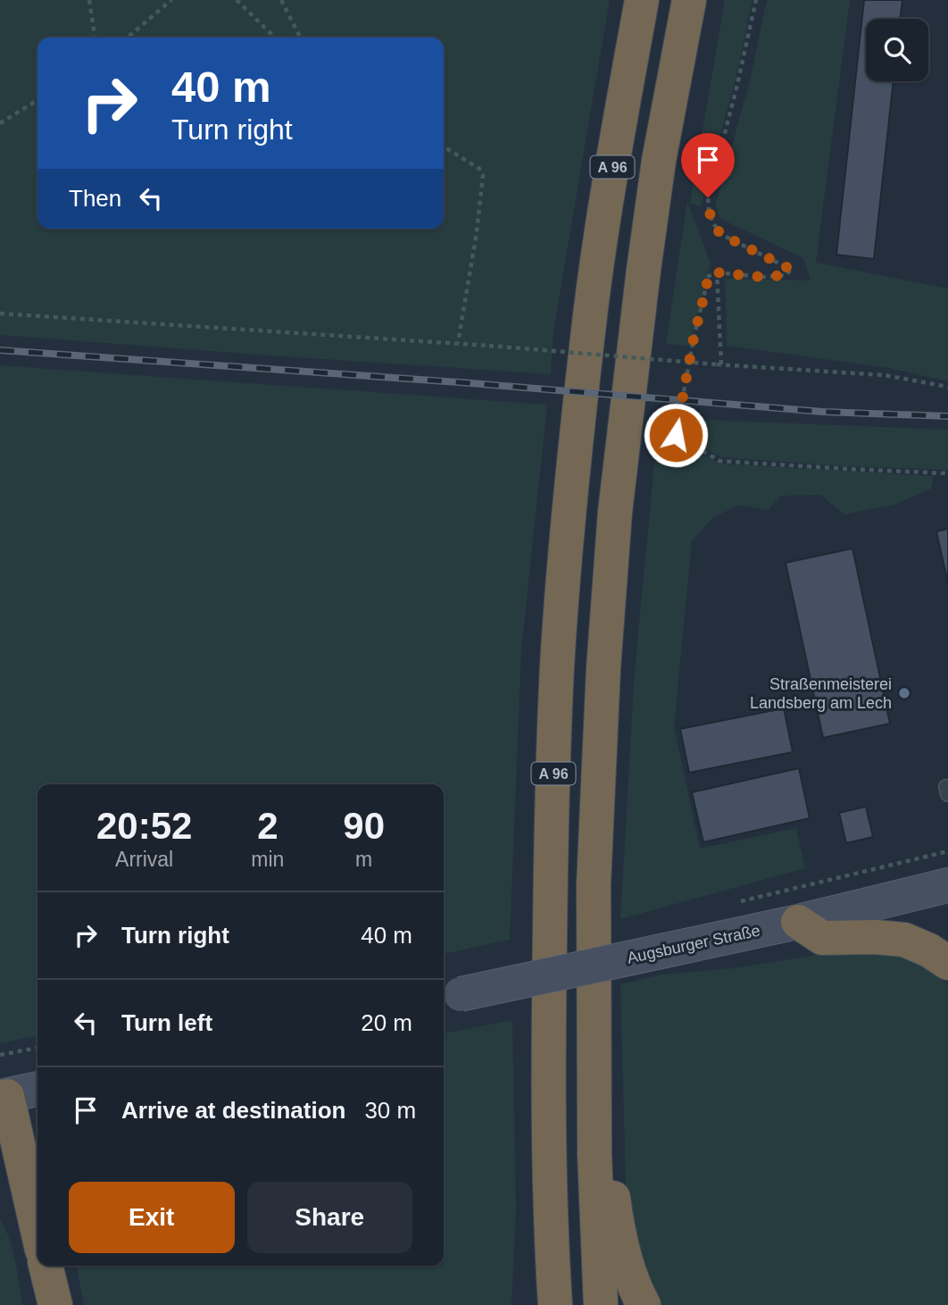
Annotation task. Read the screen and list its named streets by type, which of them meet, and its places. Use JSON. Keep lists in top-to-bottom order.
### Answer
{
  "streets": {
    "highway": ["A 96"],
    "main road": ["Augsburger Straße"]
  },
  "places": ["Straßenmeisterei Landsberg am Lech"],
  "page": {
    "turn": ["40 m", "Turn right"],
    "then": "Then",
    "eta": [
      "20:52",
      "Arrival",
      "2",
      "min",
      "90",
      "m"
    ],
    "list": [
      {
        "name": "Turn right",
        "value": "40 m"
      },
      {
        "name": "Turn left",
        "value": "20 m"
      },
      {
        "name": "Arrive at destination",
        "value": "30 m"
      }
    ],
    "buttons": ["Exit", "Share"]
  }
}
